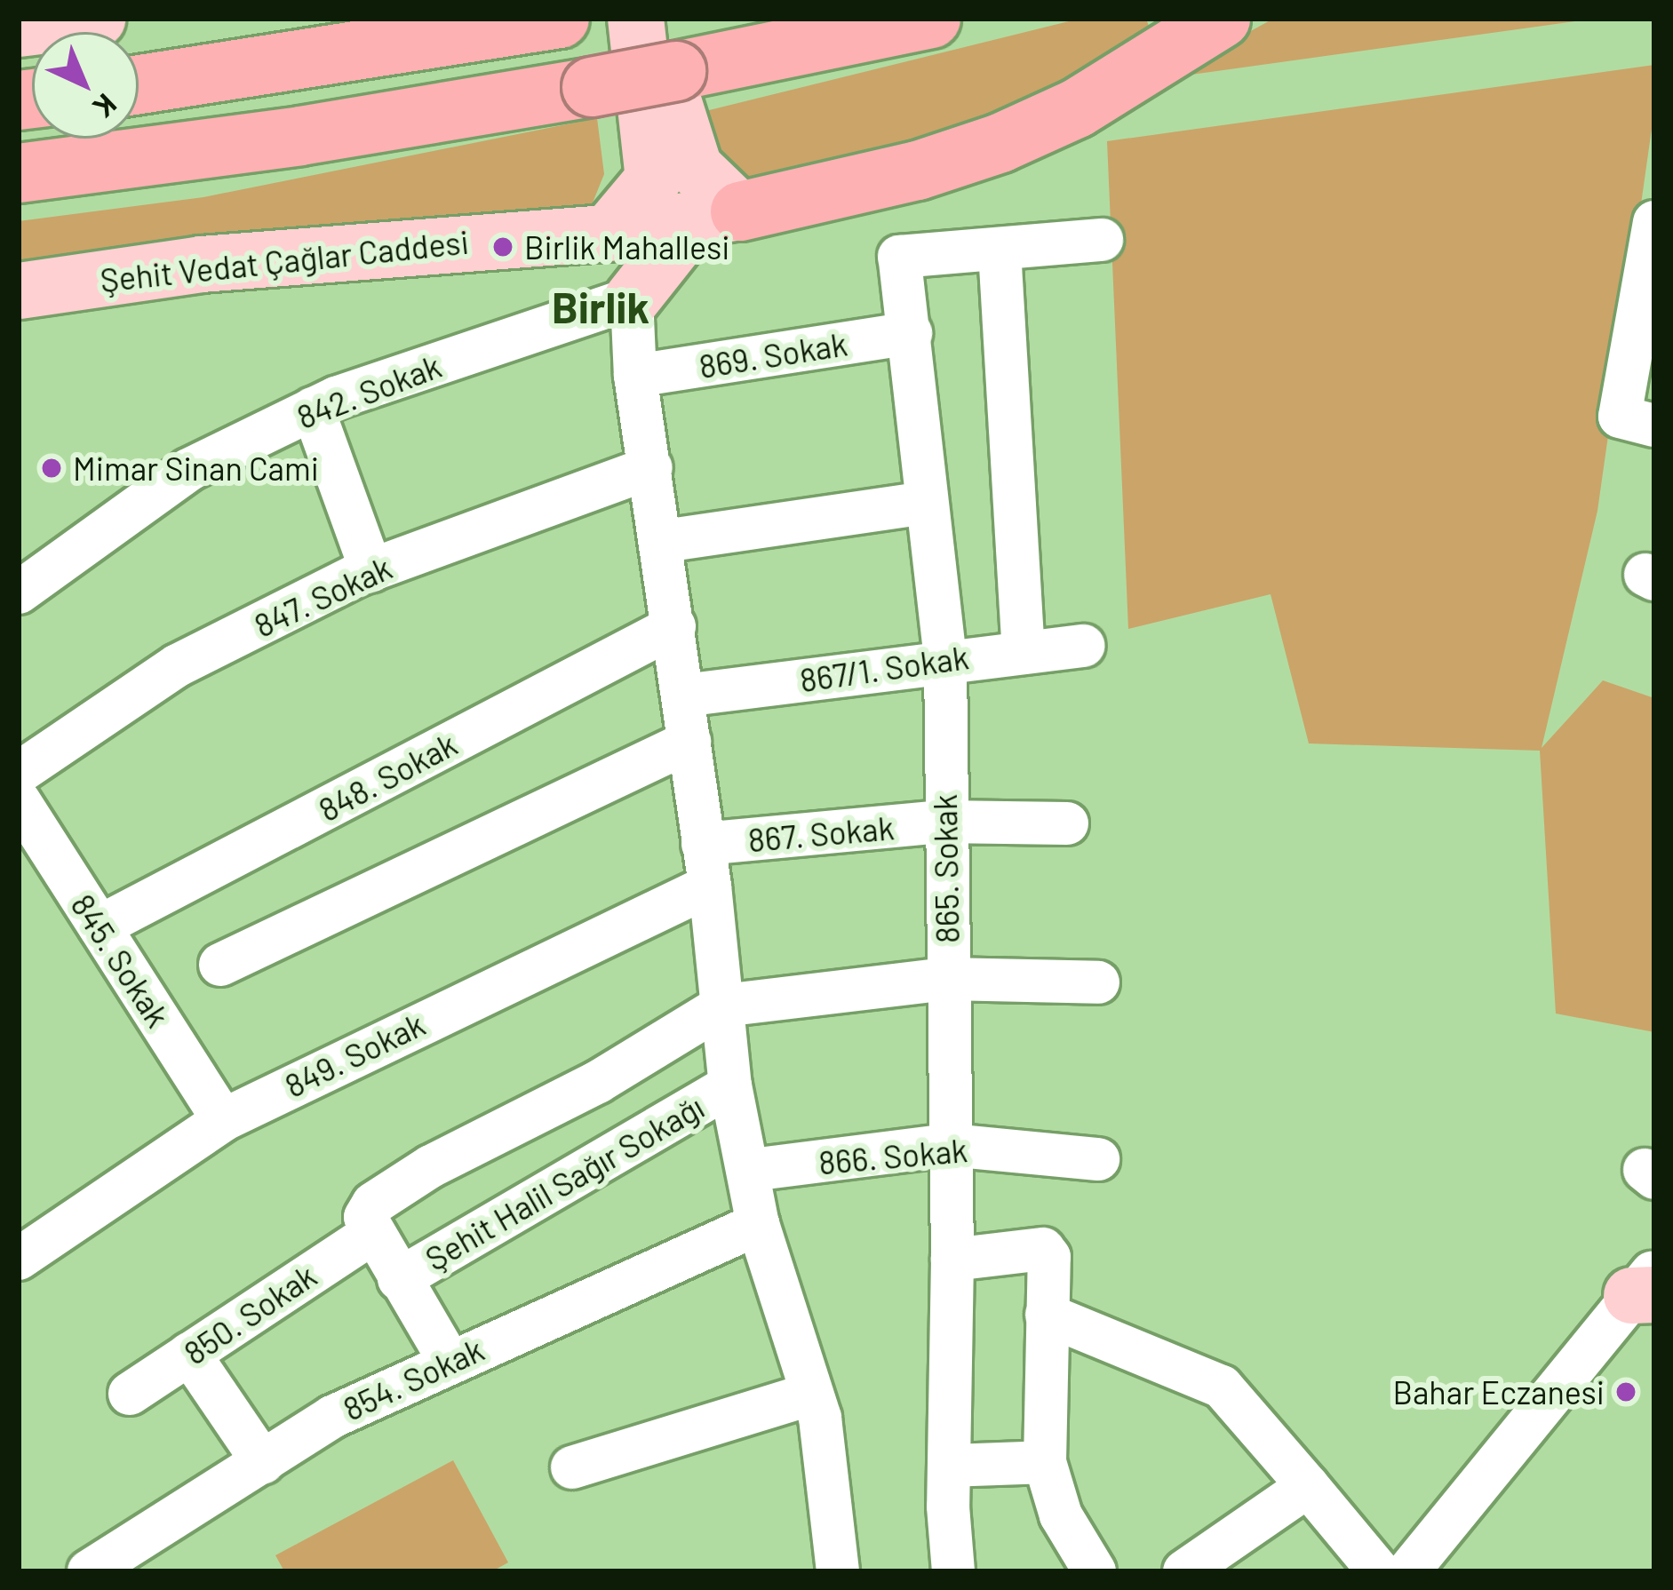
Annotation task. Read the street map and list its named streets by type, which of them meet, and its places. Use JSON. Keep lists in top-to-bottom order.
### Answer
{
  "streets": {
    "main road": ["Şehit Vedat Çağlar Caddesi"],
    "street": [
      "869. Sokak",
      "842. Sokak",
      "847. Sokak",
      "867/1. Sokak",
      "848. Sokak",
      "867. Sokak",
      "865. Sokak",
      "845. Sokak",
      "849. Sokak",
      "866. Sokak",
      "Şehit Halil Sağır Sokağı",
      "850. Sokak",
      "854. Sokak"
    ]
  },
  "crossings": [
    ["869. Sokak", "865. Sokak"],
    ["867/1. Sokak", "865. Sokak"],
    ["848. Sokak", "845. Sokak"],
    ["867. Sokak", "865. Sokak"],
    ["867. Sokak", "849. Sokak"],
    ["865. Sokak", "866. Sokak"],
    ["845. Sokak", "849. Sokak"]
  ],
  "districts": ["Birlik"],
  "places": ["Birlik Mahallesi", "Mimar Sinan Cami", "Bahar Eczanesi"],
  "north": "bottom right"
}
